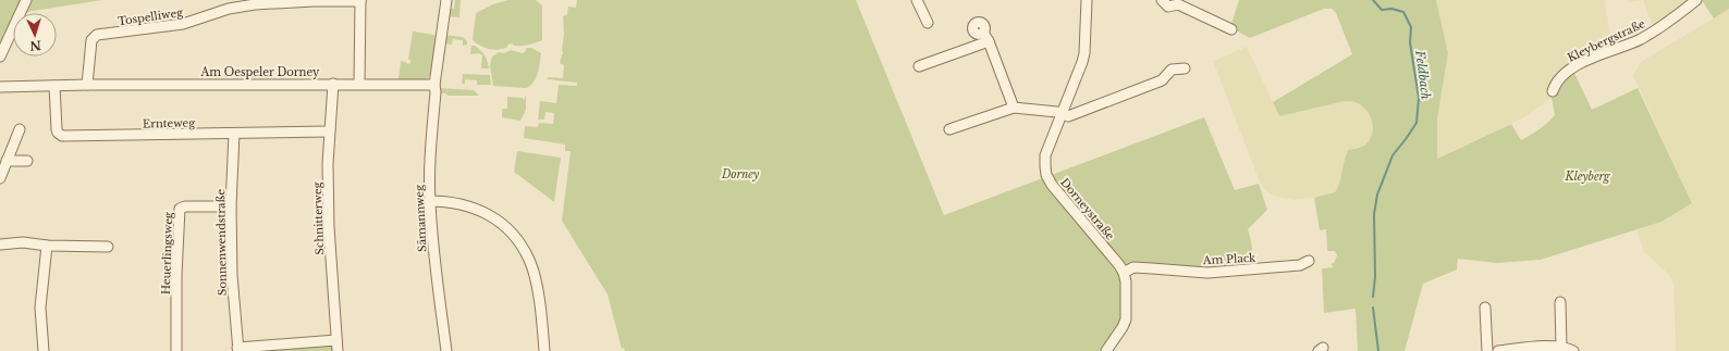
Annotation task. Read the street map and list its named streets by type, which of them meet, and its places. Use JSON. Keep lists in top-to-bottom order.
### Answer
{
  "streets": {
    "street": [
      "Tospelliweg",
      "Kleybergstraße",
      "Am Oespeler Dorney",
      "Ernteweg",
      "Dorneystraße",
      "Schnitterweg",
      "Sämannweg",
      "Sonnenwendstraße",
      "Heuerlingsweg",
      "Am Plack"
    ]
  },
  "crossings": [
    ["Tospelliweg", "Am Oespeler Dorney"],
    ["Am Oespeler Dorney", "Ernteweg"],
    ["Am Oespeler Dorney", "Schnitterweg"],
    ["Am Oespeler Dorney", "Sämannweg"],
    ["Ernteweg", "Schnitterweg"],
    ["Ernteweg", "Sonnenwendstraße"],
    ["Dorneystraße", "Am Plack"],
    ["Sonnenwendstraße", "Heuerlingsweg"]
  ],
  "water": ["Feldbach"],
  "parks": ["Dorney", "Kleyberg"],
  "north": "bottom"
}
